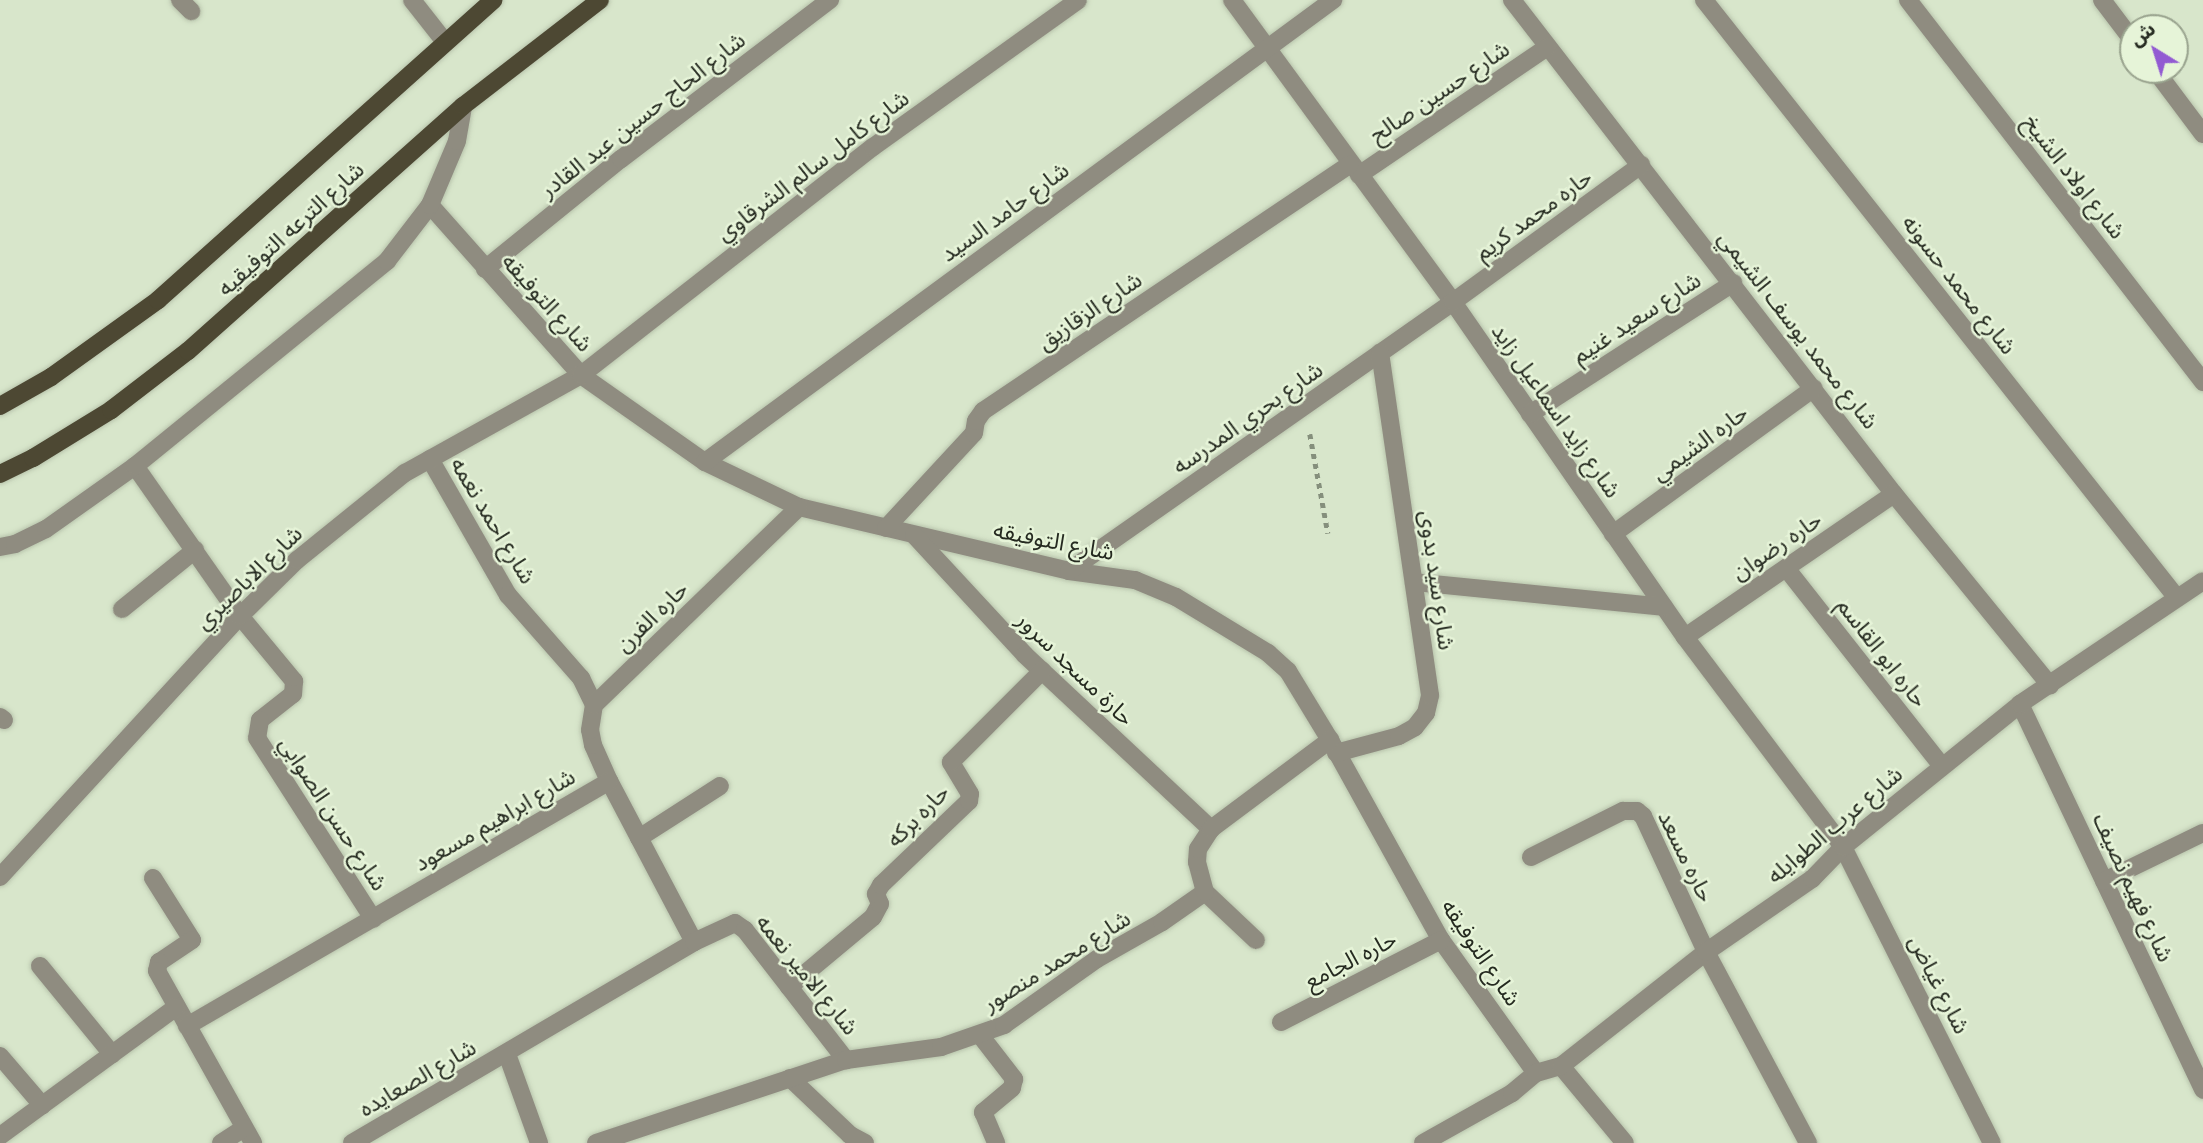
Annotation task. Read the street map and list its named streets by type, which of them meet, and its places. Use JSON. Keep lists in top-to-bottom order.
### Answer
{
  "streets": {
    "main road": ["شارع الترعه التوفيقيه"],
    "street": [
      "شارع حسين صالح",
      "شارع الحاج حسين عبد القادر",
      "شارع كامل سالم الشرقاوي",
      "شارع اولاد الشيخ",
      "شارع حامد السيد",
      "حاره محمد كريم",
      "شارع محمد حسونه",
      "شارع التوفيقه",
      "شارع الزقازيق",
      "شارع سعيد غنيم",
      "شارع محمد يوسف الشيمي",
      "شارع زايد اسماعيل زايد",
      "شارع بحري المدرسه",
      "حاره الشيمي",
      "شارع احمد نعمه",
      "حاره رضوان",
      "شارع الاباصيري",
      "شارع سيد بدوى",
      "حاره الفرن",
      "حاره ابو القاسم",
      "حارة مسجد سرور",
      "شارع حسن الصوابي",
      "حاره بركه",
      "شارع ابراهيم مسعود",
      "شارع عرب الطوايله",
      "حاره مسعد",
      "شارع فهيم نصيف",
      "حاره الجامع",
      "شارع محمد منصور",
      "شارع الامير نعمه",
      "شارع غياض",
      "شارع الصعايده"
    ]
  },
  "crossings": [
    ["شارع حسين صالح", "شارع الزقازيق"],
    ["شارع حسين صالح", "شارع محمد يوسف الشيمي"],
    ["شارع حسين صالح", "شارع زايد اسماعيل زايد"],
    ["شارع الحاج حسين عبد القادر", "شارع التوفيقه"],
    ["شارع كامل سالم الشرقاوي", "شارع التوفيقه"],
    ["شارع كامل سالم الشرقاوي", "شارع الاباصيري"],
    ["شارع حامد السيد", "شارع التوفيقه"],
    ["شارع حامد السيد", "شارع زايد اسماعيل زايد"],
    ["حاره محمد كريم", "شارع محمد يوسف الشيمي"],
    ["حاره محمد كريم", "شارع زايد اسماعيل زايد"],
    ["حاره محمد كريم", "شارع بحري المدرسه"],
    ["شارع محمد حسونه", "شارع عرب الطوايله"],
    ["شارع التوفيقه", "شارع الزقازيق"],
    ["شارع التوفيقه", "شارع بحري المدرسه"],
    ["شارع التوفيقه", "شارع الاباصيري"],
    ["شارع التوفيقه", "شارع سيد بدوى"],
    ["شارع التوفيقه", "حاره الفرن"],
    ["شارع التوفيقه", "حارة مسجد سرور"],
    ["شارع التوفيقه", "شارع عرب الطوايله"],
    ["شارع التوفيقه", "حاره الجامع"],
    ["شارع الزقازيق", "شارع زايد اسماعيل زايد"],
    ["شارع سعيد غنيم", "شارع محمد يوسف الشيمي"],
    ["شارع سعيد غنيم", "شارع زايد اسماعيل زايد"],
    ["شارع محمد يوسف الشيمي", "حاره الشيمي"],
    ["شارع محمد يوسف الشيمي", "حاره رضوان"],
    ["شارع محمد يوسف الشيمي", "شارع عرب الطوايله"],
    ["شارع زايد اسماعيل زايد", "شارع بحري المدرسه"],
    ["شارع زايد اسماعيل زايد", "حاره الشيمي"],
    ["شارع زايد اسماعيل زايد", "حاره رضوان"],
    ["شارع زايد اسماعيل زايد", "شارع عرب الطوايله"],
    ["شارع زايد اسماعيل زايد", "شارع غياض"],
    ["شارع بحري المدرسه", "شارع سيد بدوى"],
    ["شارع احمد نعمه", "شارع الاباصيري"],
    ["شارع احمد نعمه", "حاره الفرن"],
    ["حاره رضوان", "حاره ابو القاسم"],
    ["شارع الاباصيري", "شارع حسن الصوابي"],
    ["حاره ابو القاسم", "شارع عرب الطوايله"],
    ["حارة مسجد سرور", "حاره بركه"],
    ["شارع حسن الصوابي", "شارع ابراهيم مسعود"],
    ["حاره بركه", "شارع الامير نعمه"],
    ["شارع عرب الطوايله", "حاره مسعد"],
    ["شارع عرب الطوايله", "شارع فهيم نصيف"],
    ["شارع عرب الطوايله", "شارع غياض"],
    ["شارع محمد منصور", "شارع الامير نعمه"],
    ["شارع الامير نعمه", "شارع الصعايده"]
  ],
  "north": "top left"
}
